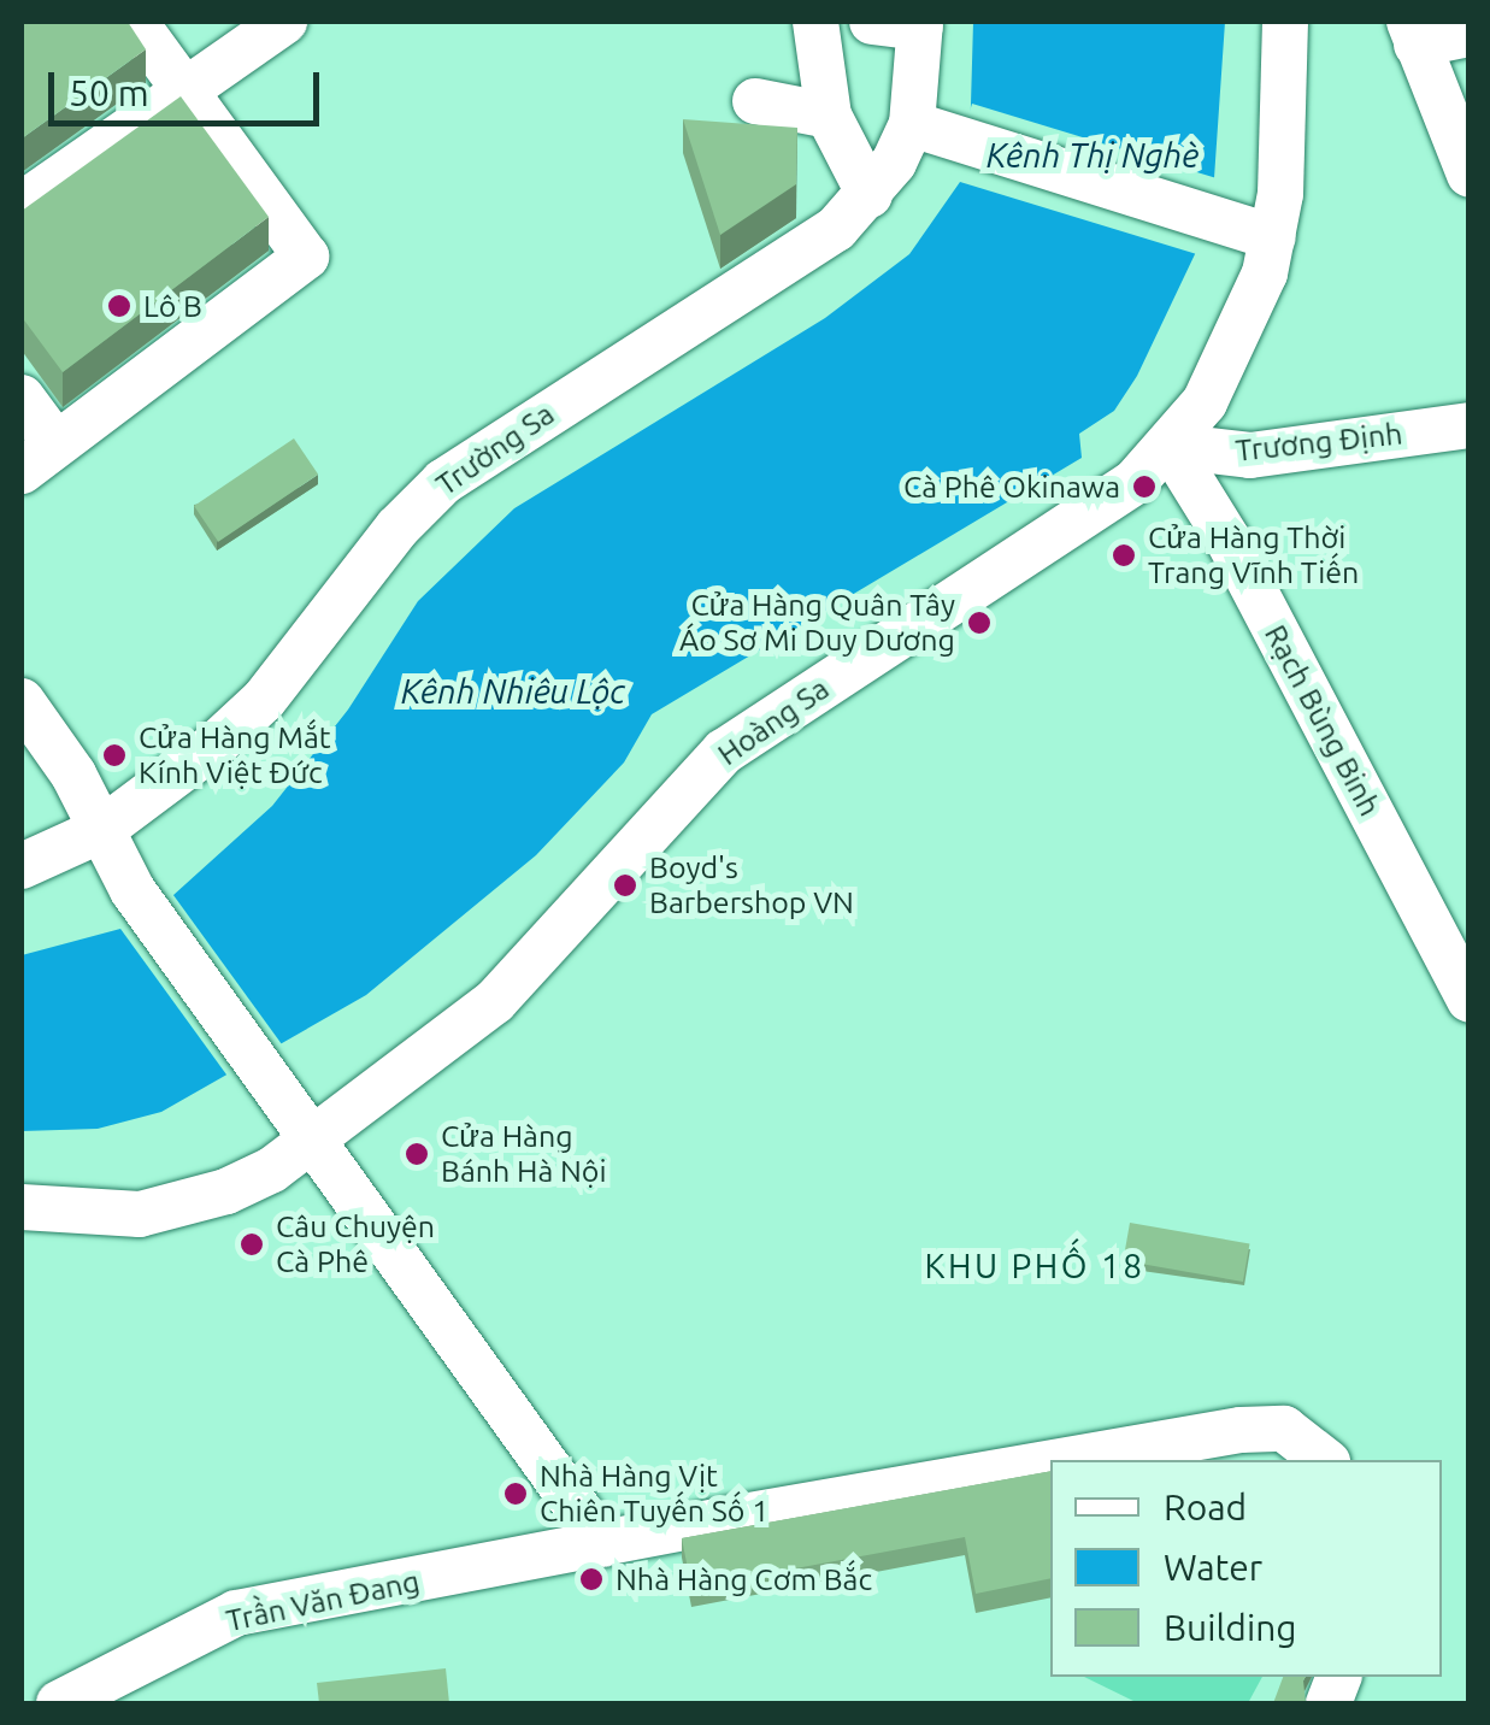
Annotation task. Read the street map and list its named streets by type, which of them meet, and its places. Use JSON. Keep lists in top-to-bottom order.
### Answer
{
  "streets": {
    "street": [
      "Trương Định",
      "Trường Sa",
      "Rạch Bùng Binh",
      "Hoàng Sa",
      "Trần Văn Ðang"
    ]
  },
  "crossings": [
    ["Trương Định", "Rạch Bùng Binh"],
    ["Trương Định", "Hoàng Sa"],
    ["Rạch Bùng Binh", "Hoàng Sa"]
  ],
  "districts": ["KHU PHỐ 18"],
  "water": ["Kênh Thị Nghè", "Kênh Nhiêu Lộc"],
  "places": [
    "Lô B",
    "Cà Phê Okinawa",
    "Cửa Hàng Thời Trang Vĩnh Tiến",
    "Cửa Hàng Quân Tây Áo Sơ Mi Duy Dương",
    "Cửa Hàng Mắt Kính Việt Đức",
    "Boyd's Barbershop VN",
    "Cửa Hàng Bánh Hà Nội",
    "Câu Chuyện Cà Phê",
    "Nhà Hàng Vịt Chiên Tuyến Số 1",
    "Nhà Hàng Cơm Bắc"
  ],
  "legend": ["Road", "Water", "Building"],
  "scale_bar": "50 m"
}
